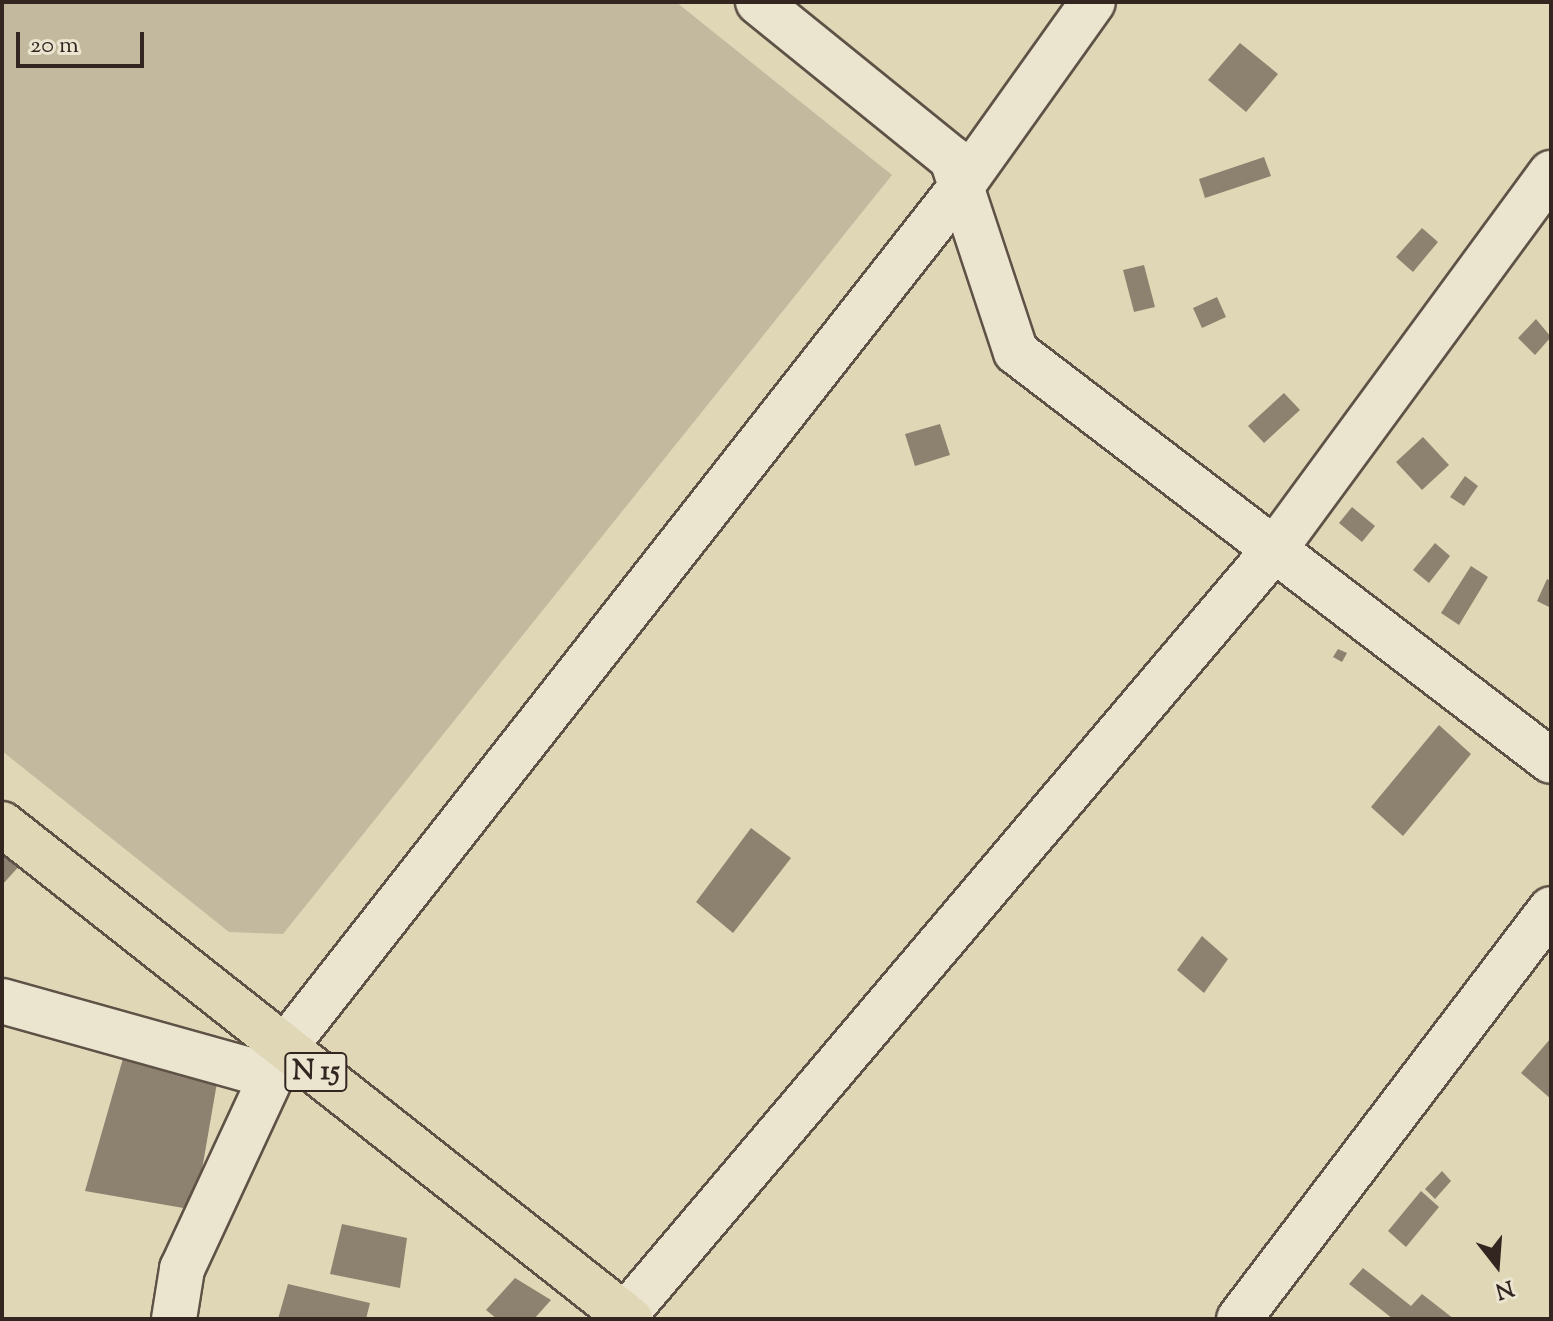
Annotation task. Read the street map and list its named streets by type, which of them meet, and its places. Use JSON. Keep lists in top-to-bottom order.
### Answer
{
  "streets": {
    "main road": ["N 15"]
  },
  "scale_bar": "20 m",
  "north": "bottom"
}
